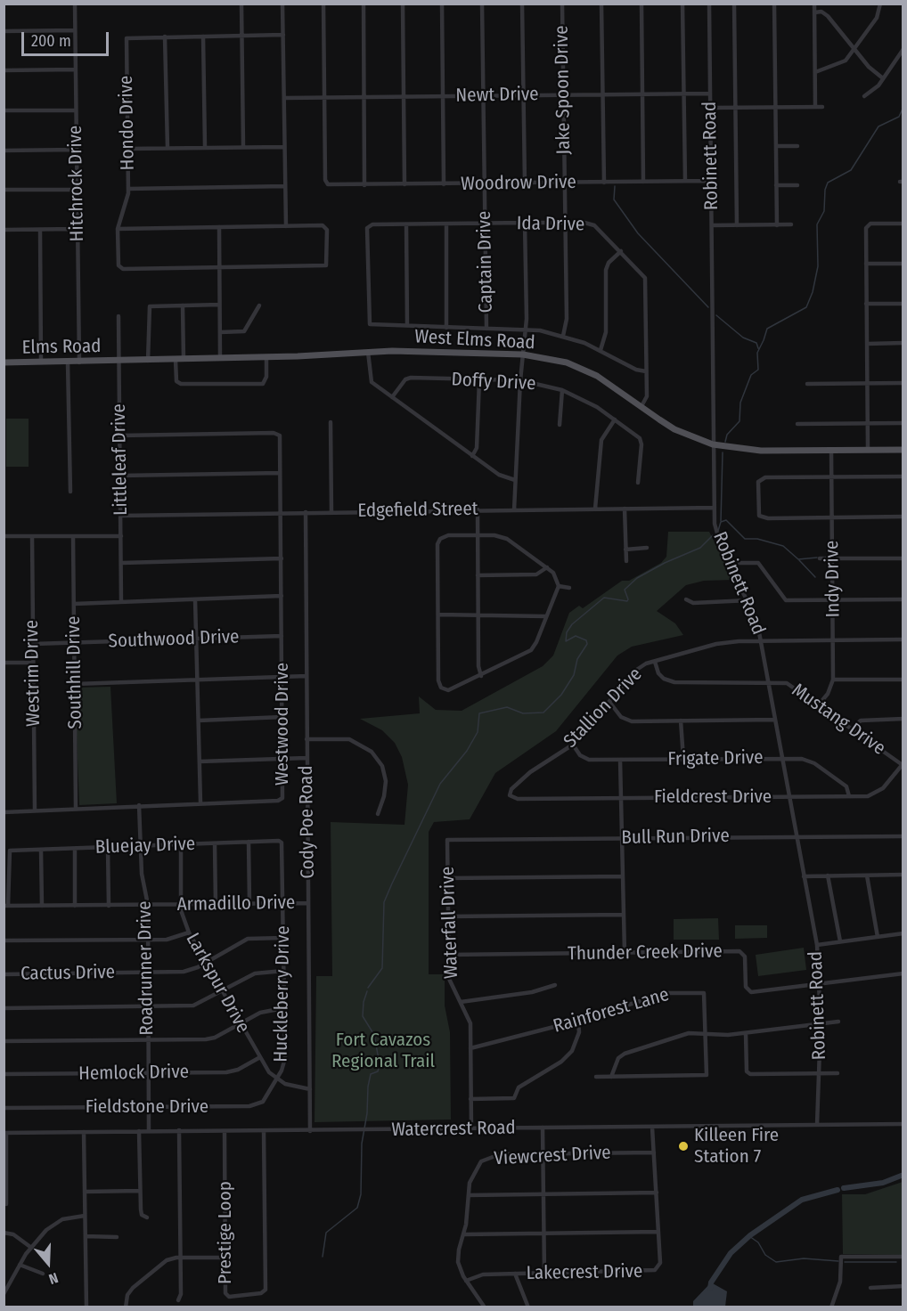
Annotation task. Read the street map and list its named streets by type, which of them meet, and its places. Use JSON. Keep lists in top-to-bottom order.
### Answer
{
  "streets": {
    "main road": ["West Elms Road", "Elms Road"],
    "street": [
      "Jake Spoon Drive",
      "Newt Drive",
      "Hondo Drive",
      "Robinett Road",
      "Hitchrock Drive",
      "Woodrow Drive",
      "Ida Drive",
      "Captain Drive",
      "Doffy Drive",
      "Littleleaf Drive",
      "Edgefield Street",
      "Indy Drive",
      "Southwood Drive",
      "Southhill Drive",
      "Westrim Drive",
      "Stallion Drive",
      "Mustang Drive",
      "Westwood Drive",
      "Frigate Drive",
      "Fieldcrest Drive",
      "Cody Poe Road",
      "Bull Run Drive",
      "Bluejay Drive",
      "Armadillo Drive",
      "Waterfall Drive",
      "Thunder Creek Drive",
      "Roadrunner Drive",
      "Cactus Drive",
      "Larkspur Drive",
      "Huckleberry Drive",
      "Rainforest Lane",
      "Hemlock Drive",
      "Fieldstone Drive",
      "Watercrest Road",
      "Viewcrest Drive",
      "Prestige Loop",
      "Lakecrest Drive"
    ]
  },
  "crossings": [
    ["Jake Spoon Drive", "Newt Drive"],
    ["Jake Spoon Drive", "Woodrow Drive"],
    ["Jake Spoon Drive", "Ida Drive"],
    ["Newt Drive", "Robinett Road"],
    ["Newt Drive", "Woodrow Drive"],
    ["Newt Drive", "Captain Drive"],
    ["Robinett Road", "Woodrow Drive"],
    ["Robinett Road", "West Elms Road"],
    ["Robinett Road", "Edgefield Street"],
    ["Robinett Road", "Stallion Drive"],
    ["Robinett Road", "Mustang Drive"],
    ["Robinett Road", "Frigate Drive"],
    ["Robinett Road", "Fieldcrest Drive"],
    ["Robinett Road", "Bull Run Drive"],
    ["Robinett Road", "Thunder Creek Drive"],
    ["Robinett Road", "Watercrest Road"],
    ["Hitchrock Drive", "Elms Road"],
    ["Woodrow Drive", "Captain Drive"],
    ["Ida Drive", "Captain Drive"],
    ["Ida Drive", "West Elms Road"],
    ["West Elms Road", "Elms Road"],
    ["West Elms Road", "Littleleaf Drive"],
    ["West Elms Road", "Indy Drive"],
    ["Elms Road", "Littleleaf Drive"],
    ["Littleleaf Drive", "Edgefield Street"],
    ["Littleleaf Drive", "Westwood Drive"],
    ["Edgefield Street", "Westwood Drive"],
    ["Edgefield Street", "Cody Poe Road"],
    ["Indy Drive", "Stallion Drive"],
    ["Indy Drive", "Mustang Drive"],
    ["Southwood Drive", "Southhill Drive"],
    ["Southwood Drive", "Westrim Drive"],
    ["Southwood Drive", "Westwood Drive"],
    ["Southhill Drive", "Westwood Drive"],
    ["Westrim Drive", "Westwood Drive"],
    ["Stallion Drive", "Mustang Drive"],
    ["Stallion Drive", "Frigate Drive"],
    ["Stallion Drive", "Fieldcrest Drive"],
    ["Mustang Drive", "Fieldcrest Drive"],
    ["Westwood Drive", "Roadrunner Drive"],
    ["Frigate Drive", "Fieldcrest Drive"],
    ["Cody Poe Road", "Armadillo Drive"],
    ["Cody Poe Road", "Larkspur Drive"],
    ["Cody Poe Road", "Watercrest Road"],
    ["Bull Run Drive", "Waterfall Drive"],
    ["Bluejay Drive", "Armadillo Drive"],
    ["Bluejay Drive", "Roadrunner Drive"],
    ["Bluejay Drive", "Larkspur Drive"],
    ["Bluejay Drive", "Huckleberry Drive"],
    ["Armadillo Drive", "Roadrunner Drive"],
    ["Armadillo Drive", "Larkspur Drive"],
    ["Armadillo Drive", "Huckleberry Drive"],
    ["Waterfall Drive", "Thunder Creek Drive"],
    ["Waterfall Drive", "Rainforest Lane"],
    ["Waterfall Drive", "Watercrest Road"],
    ["Roadrunner Drive", "Cactus Drive"],
    ["Roadrunner Drive", "Hemlock Drive"],
    ["Roadrunner Drive", "Fieldstone Drive"],
    ["Roadrunner Drive", "Watercrest Road"],
    ["Cactus Drive", "Larkspur Drive"],
    ["Cactus Drive", "Huckleberry Drive"],
    ["Larkspur Drive", "Huckleberry Drive"],
    ["Larkspur Drive", "Hemlock Drive"],
    ["Larkspur Drive", "Fieldstone Drive"],
    ["Huckleberry Drive", "Fieldstone Drive"],
    ["Watercrest Road", "Prestige Loop"],
    ["Watercrest Road", "Lakecrest Drive"],
    ["Viewcrest Drive", "Lakecrest Drive"]
  ],
  "parks": ["Fort Cavazos Regional Trail"],
  "places": ["Killeen Fire Station 7"],
  "scale_bar": "200 m",
  "north": "bottom"
}
